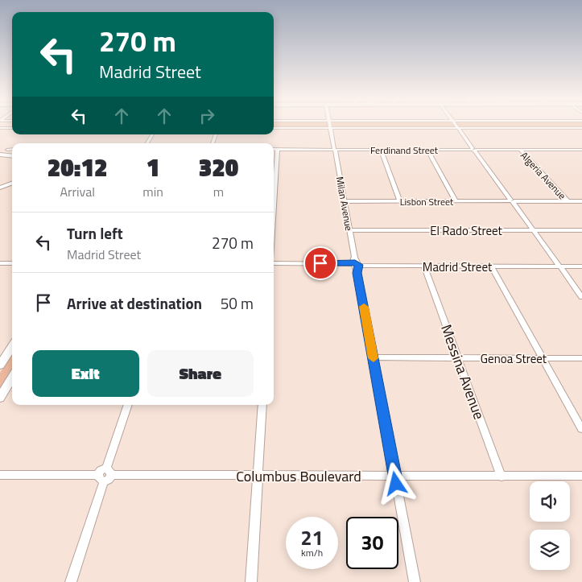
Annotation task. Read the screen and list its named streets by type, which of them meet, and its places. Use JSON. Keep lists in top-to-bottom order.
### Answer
{
  "streets": {
    "street": [
      "Ferdinand Street",
      "Algeria Avenue",
      "Lisbon Street",
      "Milan Avenue",
      "El Rado Street",
      "Madrid Street",
      "Genoa Street",
      "Messina Avenue",
      "Columbus Boulevard"
    ]
  },
  "crossings": [
    ["Ferdinand Street", "Algeria Avenue"],
    ["Ferdinand Street", "Milan Avenue"],
    ["Algeria Avenue", "Lisbon Street"],
    ["Lisbon Street", "Milan Avenue"],
    ["Milan Avenue", "El Rado Street"],
    ["Milan Avenue", "Madrid Street"],
    ["Milan Avenue", "Genoa Street"],
    ["Milan Avenue", "Columbus Boulevard"],
    ["Madrid Street", "Messina Avenue"],
    ["Genoa Street", "Messina Avenue"],
    ["Messina Avenue", "Columbus Boulevard"]
  ],
  "page": {
    "turn": ["270 m", "Madrid Street"],
    "eta": [
      "20:12",
      "Arrival",
      "1",
      "min",
      "320",
      "m"
    ],
    "list": [
      {
        "name": "Turn left",
        "note": "Madrid Street",
        "value": "270 m"
      },
      {
        "name": "Arrive at destination",
        "value": "50 m"
      }
    ],
    "buttons": ["Exit", "Share"],
    "speed": "21 km/h",
    "limit": "30"
  }
}
